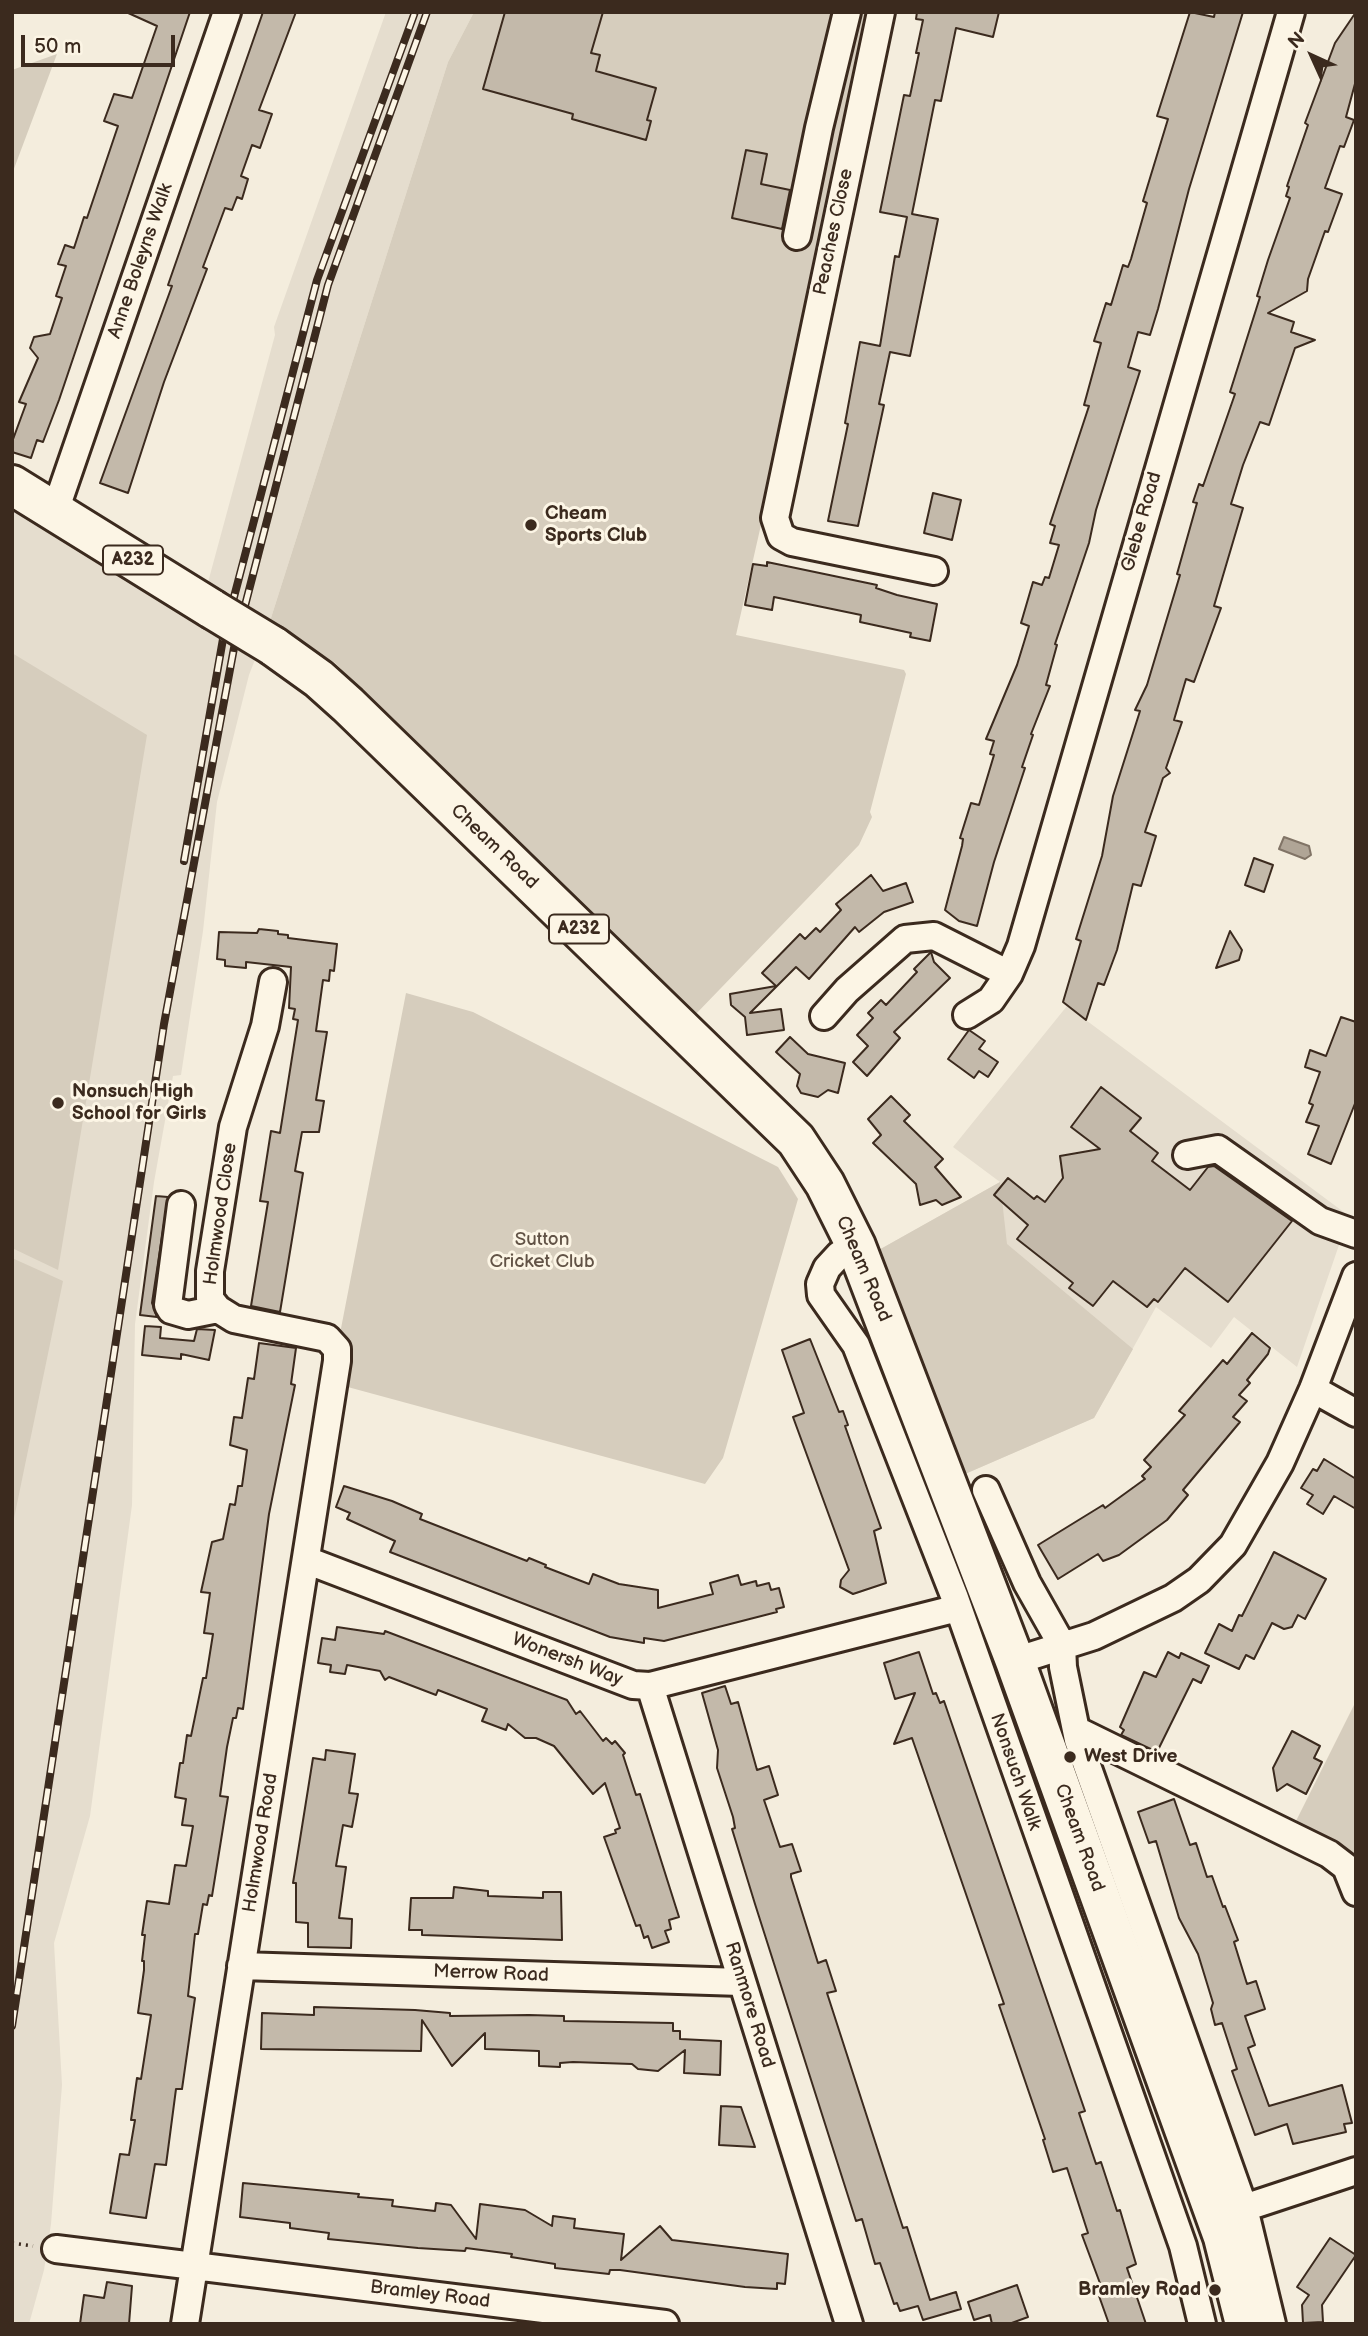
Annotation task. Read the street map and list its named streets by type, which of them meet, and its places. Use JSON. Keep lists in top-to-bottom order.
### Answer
{
  "streets": {
    "highway": ["A232", "Cheam Road"],
    "street": [
      "Peaches Close",
      "Anne Boleyns Walk",
      "Glebe Road",
      "Holmwood Close",
      "Wonersh Way",
      "Nonsuch Walk",
      "Holmwood Road",
      "Merrow Road",
      "Ranmore Road",
      "Bramley Road"
    ]
  },
  "crossings": [
    ["Anne Boleyns Walk", "A232"],
    ["Anne Boleyns Walk", "Cheam Road"],
    ["A232", "Cheam Road"],
    ["Cheam Road", "Nonsuch Walk"],
    ["Holmwood Close", "Holmwood Road"],
    ["Wonersh Way", "Nonsuch Walk"],
    ["Wonersh Way", "Holmwood Road"],
    ["Wonersh Way", "Ranmore Road"],
    ["Holmwood Road", "Merrow Road"],
    ["Holmwood Road", "Bramley Road"],
    ["Merrow Road", "Ranmore Road"]
  ],
  "parks": ["Sutton Cricket Club"],
  "places": [
    "Cheam Sports Club",
    "Nonsuch High School for Girls",
    "West Drive",
    "Bramley Road"
  ],
  "scale_bar": "50 m",
  "north": "top left"
}
